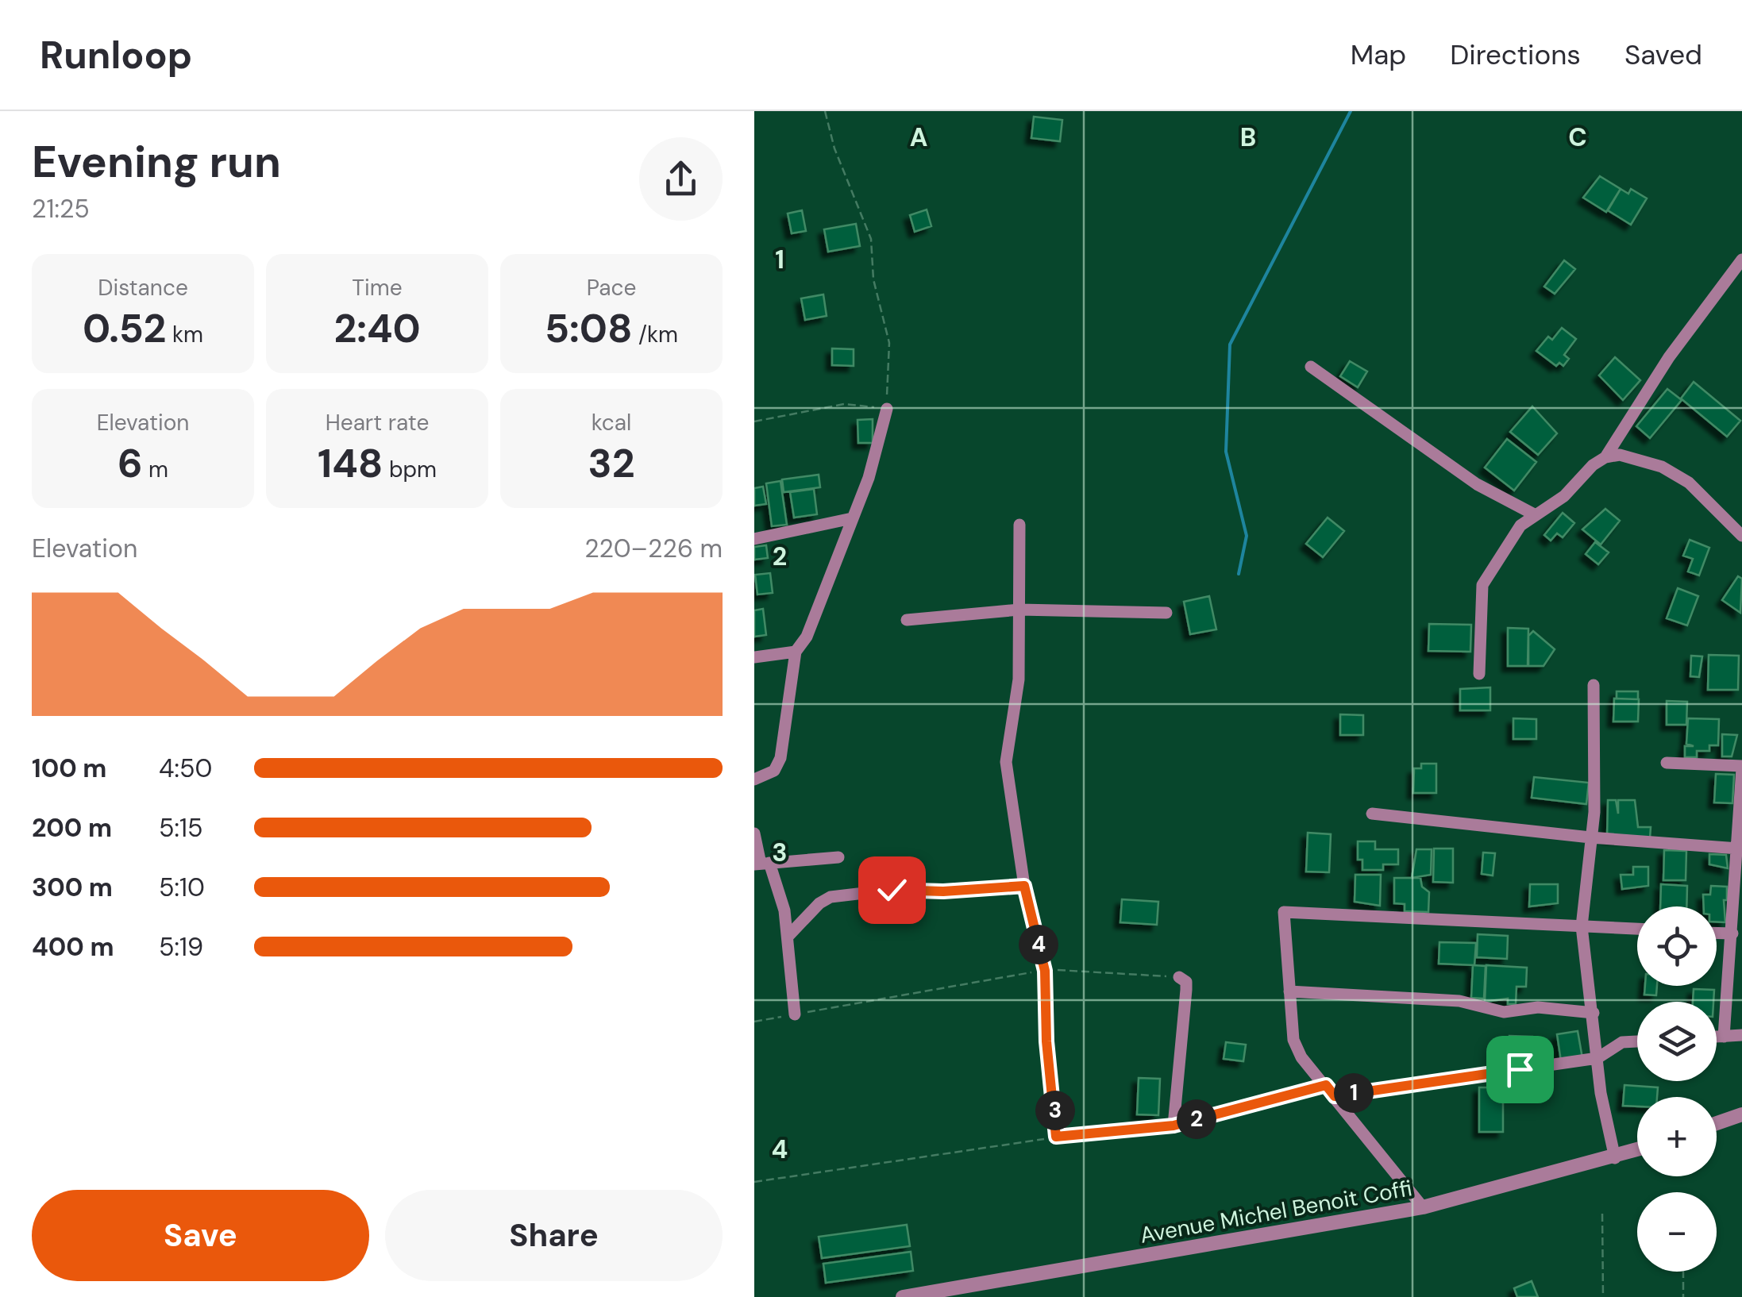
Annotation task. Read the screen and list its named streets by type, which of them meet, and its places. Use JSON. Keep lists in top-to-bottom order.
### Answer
{
  "streets": {
    "street": ["Avenue Michel Benoit Coffi"]
  },
  "page": {
    "header": "Runloop",
    "nav": ["Map", "Directions", "Saved"],
    "heading": ["Evening run", "21:25"],
    "stats": [
      ["Distance", "0.52 km"],
      ["Time", "2:40"],
      ["Pace", "5:08 /km"],
      ["Elevation", "6 m"],
      ["Heart rate", "148 bpm"],
      ["kcal", "32"]
    ],
    "chart": ["Elevation", "220–226 m"],
    "list": [
      {
        "name": "100 m",
        "note": "4:50"
      },
      {
        "name": "200 m",
        "note": "5:15"
      },
      {
        "name": "300 m",
        "note": "5:10"
      },
      {
        "name": "400 m",
        "note": "5:19"
      }
    ],
    "map_buttons": ["+", "−"],
    "pins": [
      "4",
      "1",
      "3",
      "2"
    ],
    "buttons": ["Save", "Share"]
  },
  "grid": {
    "columns": ["A", "B", "C"],
    "rows": [
      "1",
      "2",
      "3",
      "4"
    ]
  }
}
